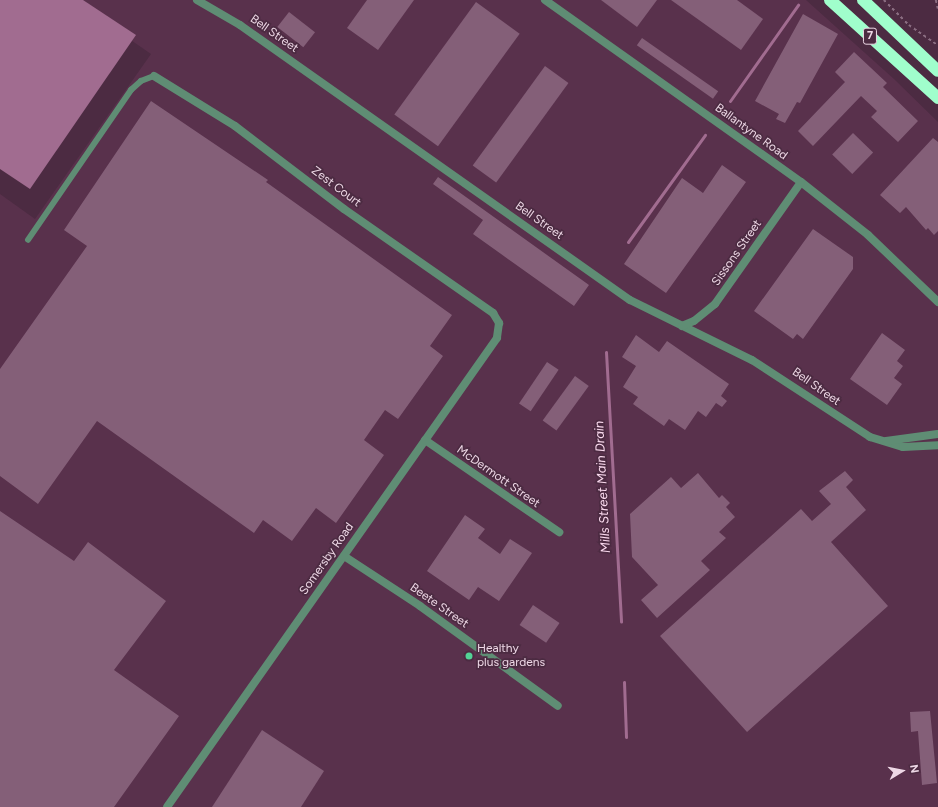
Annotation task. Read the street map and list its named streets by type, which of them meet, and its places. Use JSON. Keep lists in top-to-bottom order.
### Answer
{
  "streets": {
    "highway": ["7"],
    "street": [
      "Bell Street",
      "Ballantyne Road",
      "Zest Court",
      "Sissons Street",
      "McDermott Street",
      "Somersby Road",
      "Beete Street"
    ]
  },
  "crossings": [
    ["Bell Street", "Sissons Street"],
    ["Ballantyne Road", "Sissons Street"],
    ["Zest Court", "Somersby Road"],
    ["McDermott Street", "Somersby Road"],
    ["Somersby Road", "Beete Street"]
  ],
  "water": ["Mills Street Main Drain"],
  "places": ["Healthy plus gardens"],
  "north": "right"
}
